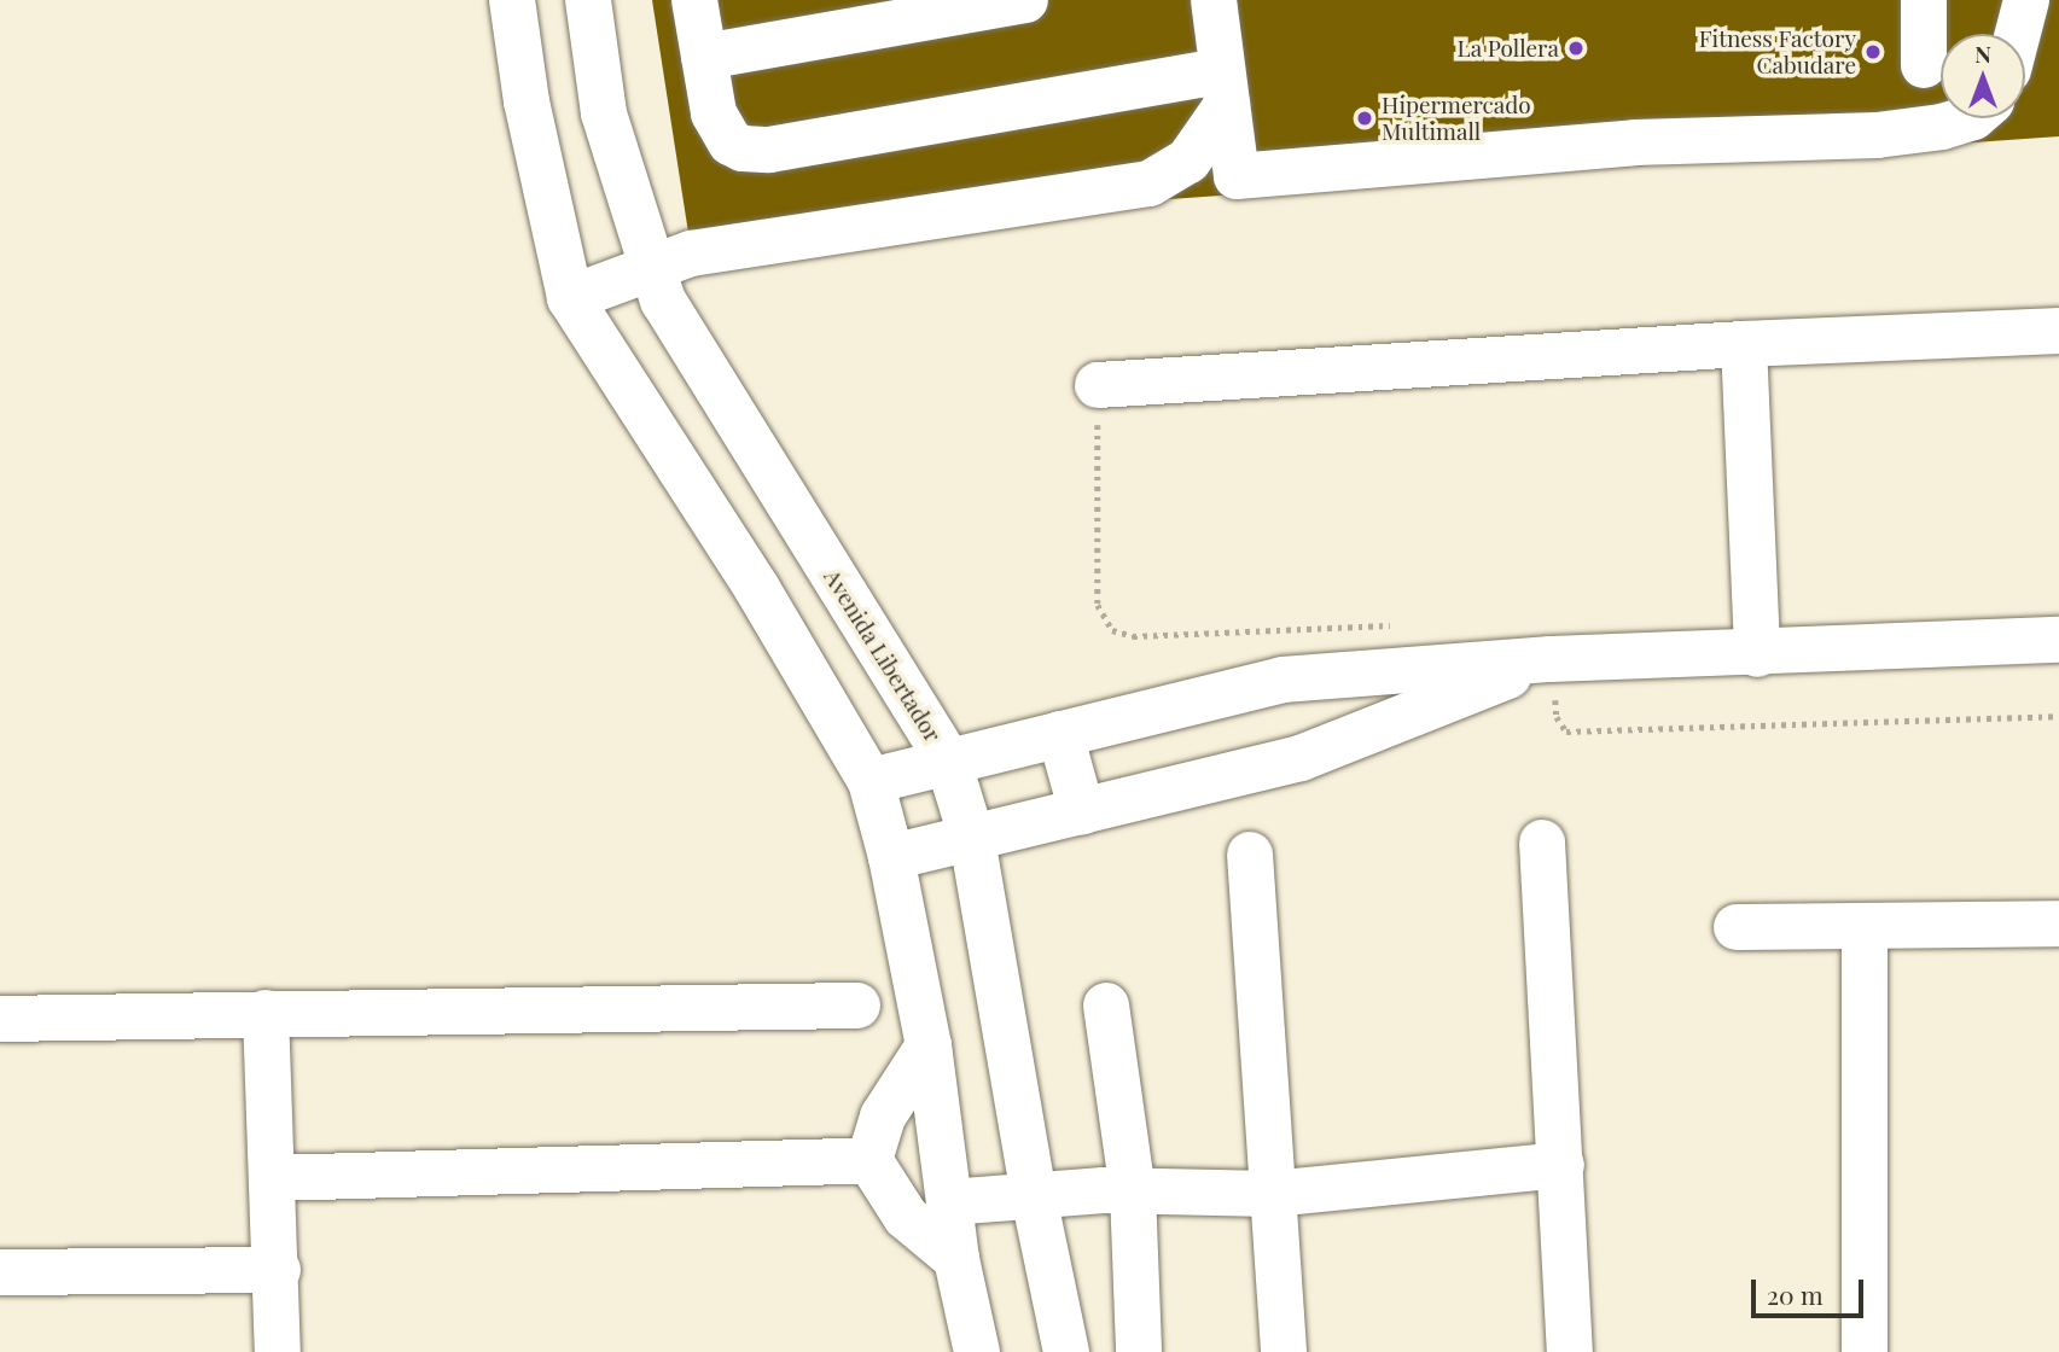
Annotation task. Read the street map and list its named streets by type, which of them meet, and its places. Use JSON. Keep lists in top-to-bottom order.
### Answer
{
  "streets": {
    "street": ["Avenida Libertador"]
  },
  "places": ["La Pollera", "Fitness Factory Cabudare", "Hipermercado Multimall"],
  "scale_bar": "20 m",
  "north": "top"
}
